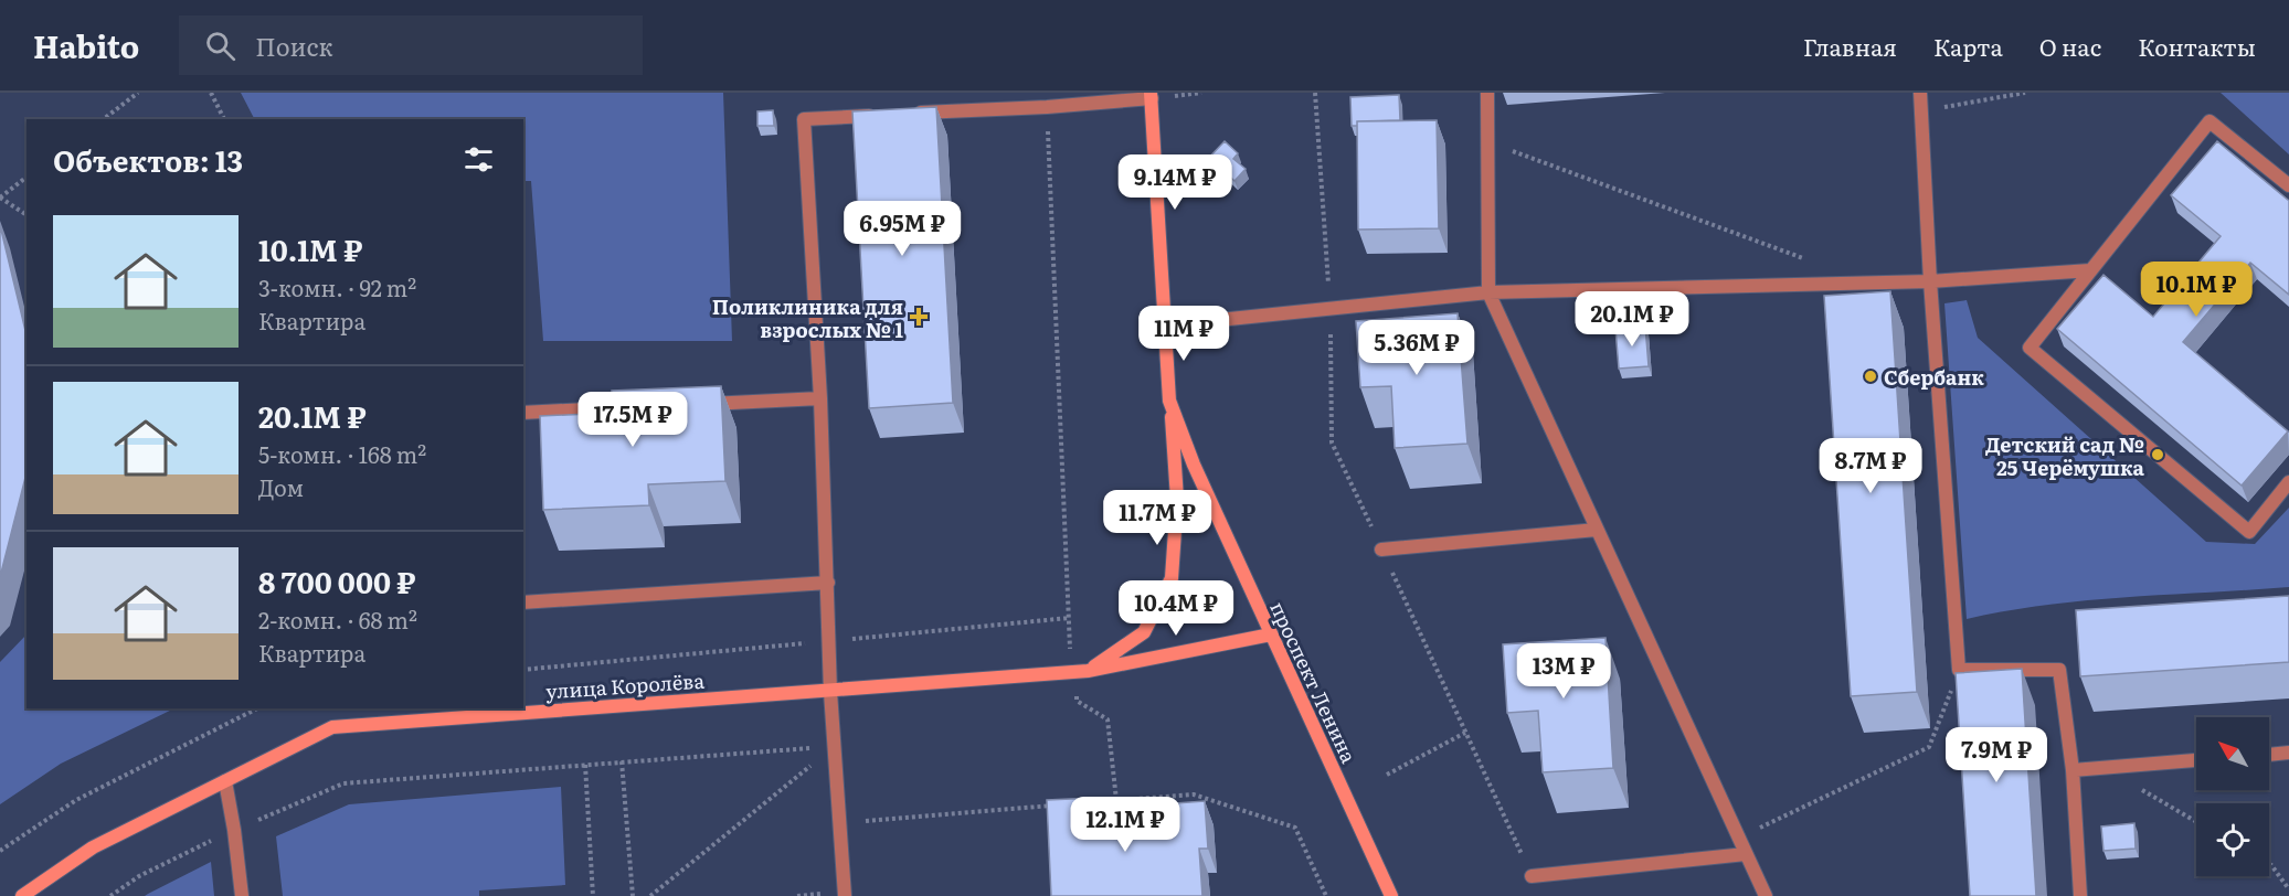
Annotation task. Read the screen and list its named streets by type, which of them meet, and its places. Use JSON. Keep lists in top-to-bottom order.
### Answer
{
  "streets": {
    "street": ["проспект Ленина", "улица Королёва"]
  },
  "crossings": [
    ["проспект Ленина", "улица Королёва"]
  ],
  "places": {
    "health": ["Поликлиника для взрослых № 1"],
    "other": ["Сбербанк", "Детский сад № 25 Черёмушка"]
  },
  "north": "top left",
  "page": {
    "header": "Habito",
    "search": "Поиск",
    "nav": [
      "Главная",
      "Карта",
      "О нас",
      "Контакты"
    ],
    "heading": "Объектов: 13",
    "price": [
      "9.14M ₽",
      "6.95M ₽",
      "10.1M ₽",
      "20.1M ₽",
      "11M ₽",
      "5.36M ₽",
      "17.5M ₽",
      "8.7M ₽",
      "11.7M ₽",
      "10.4M ₽",
      "13M ₽",
      "7.9M ₽",
      "12.1M ₽"
    ],
    "list": [
      {
        "name": "10.1M ₽",
        "note": "3-комн. · 92 m² · Квартира"
      },
      {
        "name": "20.1M ₽",
        "note": "5-комн. · 168 m² · Дом"
      },
      {
        "name": "8 700 000 ₽",
        "note": "2-комн. · 68 m² · Квартира"
      }
    ]
  }
}
